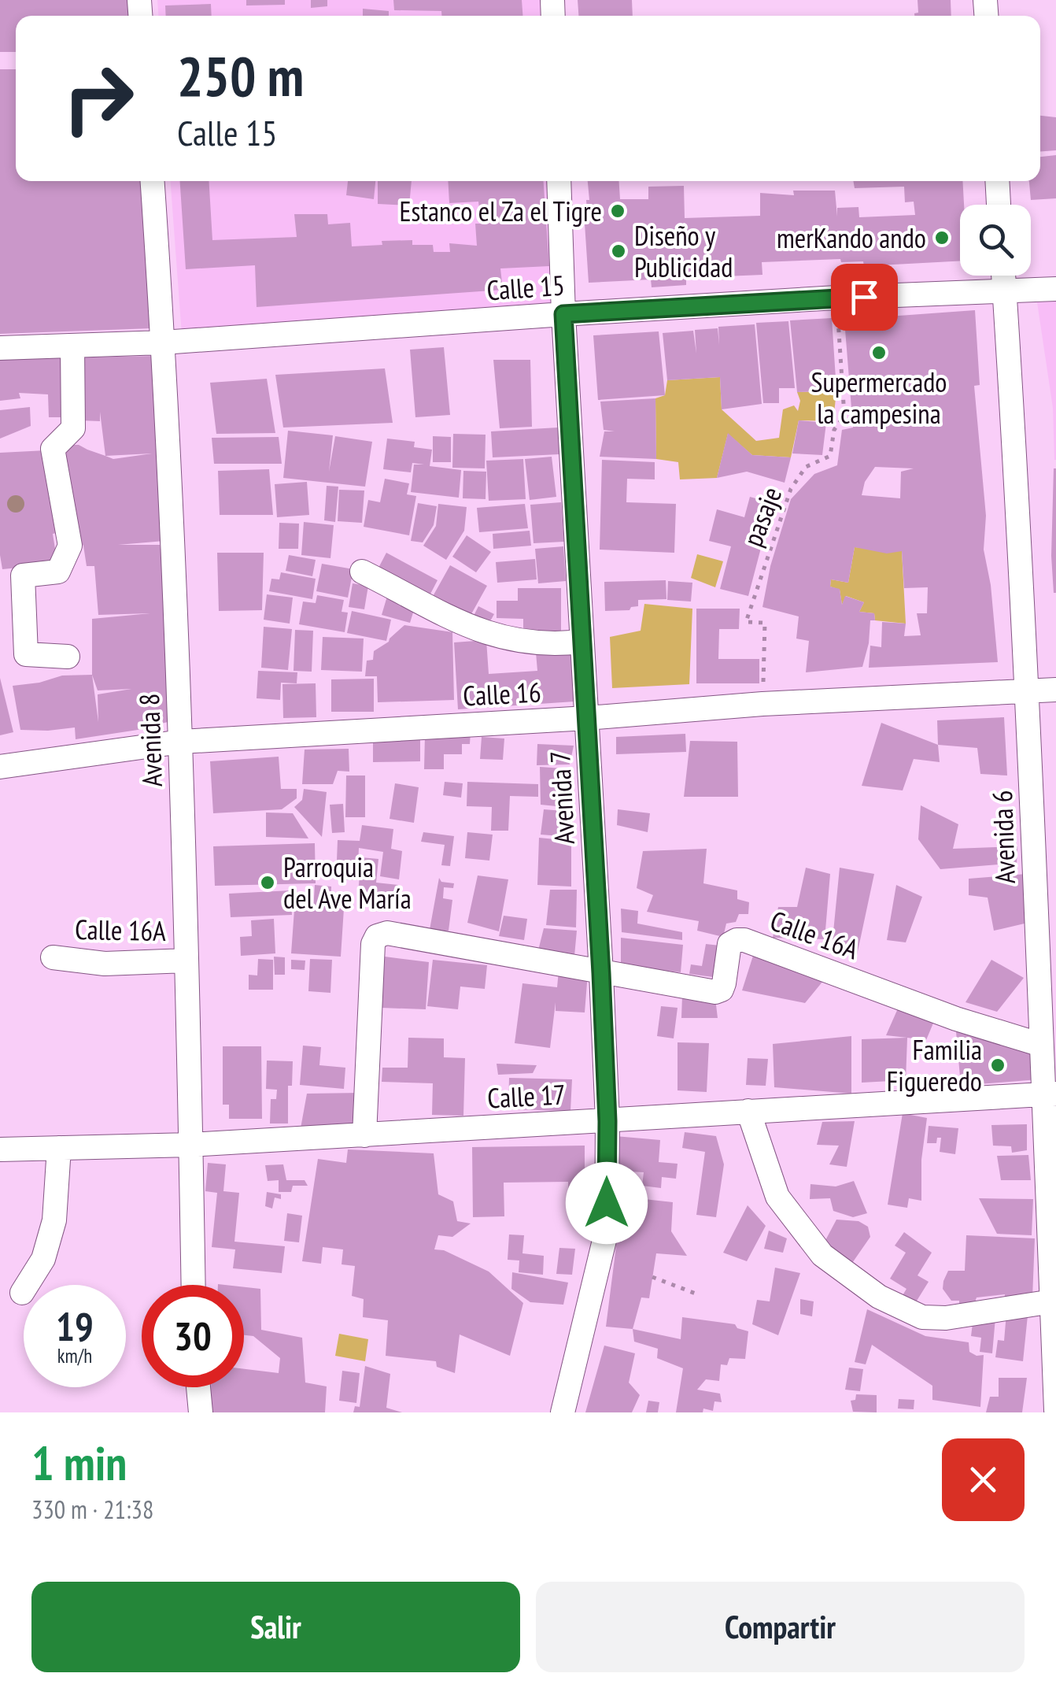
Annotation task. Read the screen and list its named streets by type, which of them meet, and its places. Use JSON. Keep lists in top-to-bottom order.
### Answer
{
  "streets": {
    "street": [
      "Calle 15",
      "Calle 16",
      "Avenida 8",
      "Avenida 7",
      "Avenida 6",
      "Calle 16A",
      "Calle 17"
    ],
    "path": ["pasaje"]
  },
  "crossings": [
    ["Calle 15", "pasaje"],
    ["Calle 15", "Avenida 8"],
    ["Calle 15", "Avenida 7"],
    ["Calle 15", "Avenida 6"],
    ["pasaje", "Calle 16"],
    ["Calle 16", "Avenida 8"],
    ["Calle 16", "Avenida 7"],
    ["Calle 16", "Avenida 6"],
    ["Avenida 8", "Calle 16A"],
    ["Avenida 8", "Calle 17"],
    ["Avenida 7", "Calle 16A"],
    ["Avenida 7", "Calle 17"],
    ["Avenida 6", "Calle 16A"],
    ["Avenida 6", "Calle 17"],
    ["Calle 16A", "Calle 17"]
  ],
  "places": [
    "Estanco el Za el Tigre",
    "merKando ando",
    "Diseño y Publicidad",
    "Supermercado la campesina",
    "Parroquia del Ave María",
    "Familia Figueredo"
  ],
  "page": {
    "turn": ["250 m", "Calle 15"],
    "speed": "19 km/h",
    "limit": "30",
    "heading": ["1 min", "330 m · 21:38"],
    "buttons": ["Salir", "Compartir"]
  }
}
